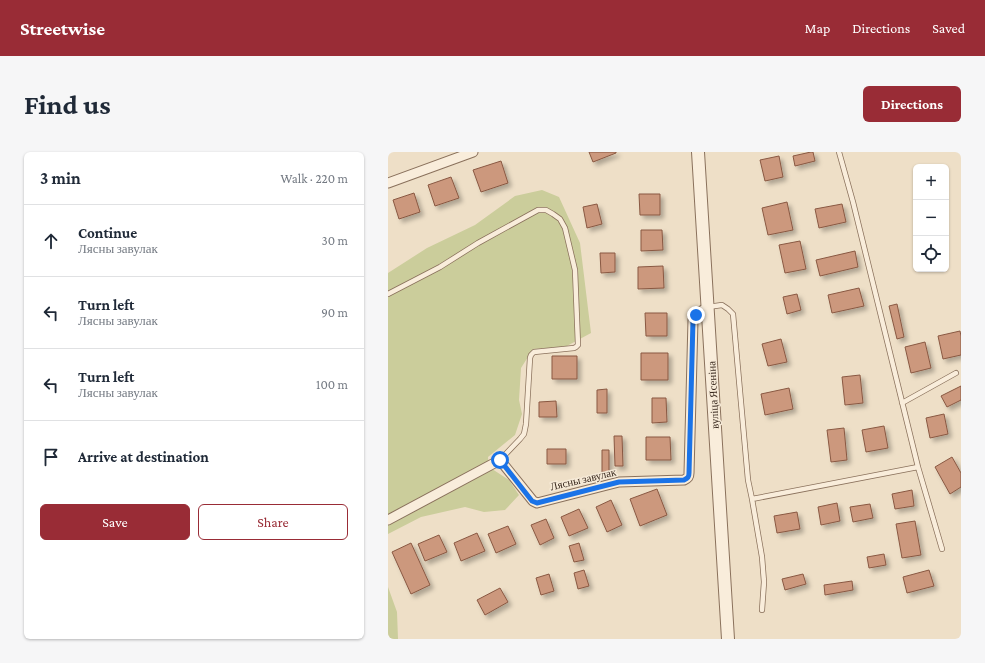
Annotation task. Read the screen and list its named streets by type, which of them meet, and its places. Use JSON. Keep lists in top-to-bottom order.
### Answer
{
  "streets": {
    "street": ["вуліца Ясеніна", "Лясны завулак"]
  },
  "crossings": [
    ["вуліца Ясеніна", "Лясны завулак"]
  ],
  "page": {
    "header": "Streetwise",
    "nav": ["Map", "Directions", "Saved"],
    "buttons": [
      "Directions",
      ["Save", "Share"]
    ],
    "title": "Find us",
    "heading": ["3 min", "Walk · 220 m"],
    "map_buttons": ["+", "−"],
    "list": [
      ["Continue", "Лясны завулак", "30 m"],
      ["Turn left", "Лясны завулак", "90 m"],
      ["Turn left", "Лясны завулак", "100 m"],
      "Arrive at destination"
    ]
  }
}
